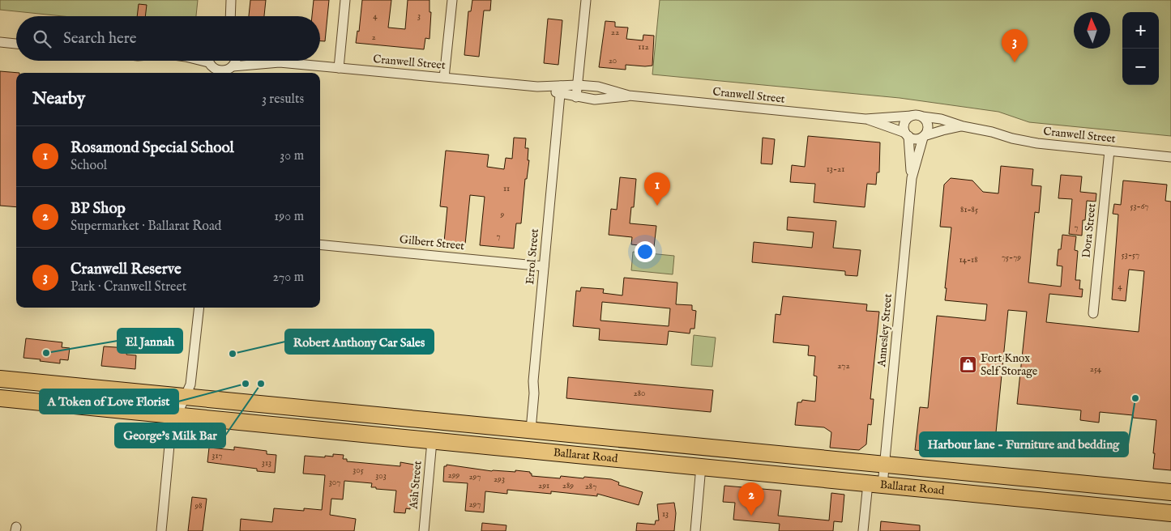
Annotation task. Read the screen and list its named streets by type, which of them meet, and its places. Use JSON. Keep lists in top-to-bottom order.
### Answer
{
  "streets": {
    "highway": ["Ballarat Road"],
    "street": [
      "Cranwell Street",
      "Dora Street",
      "Gilbert Street",
      "Errol Street",
      "Annesley Street",
      "Ash Street"
    ]
  },
  "crossings": [
    ["Cranwell Street", "Dora Street"],
    ["Cranwell Street", "Errol Street"],
    ["Cranwell Street", "Annesley Street"],
    ["Gilbert Street", "Errol Street"],
    ["Errol Street", "Ballarat Road"],
    ["Annesley Street", "Ballarat Road"],
    ["Ballarat Road", "Ash Street"]
  ],
  "places": {
    "other": [
      "El Jannah",
      "Robert Anthony Car Sales",
      "A Token of Love Florist",
      "George's Milk Bar",
      "Harbour lane - Furniture and bedding"
    ],
    "shop": ["Fort Knox Self Storage"]
  },
  "house_numbers": [
    "4",
    "3",
    "22",
    "2",
    "112",
    "20",
    "13-21",
    "11",
    "53-67",
    "81-85",
    "9",
    "7",
    "7",
    "53-57",
    "75-79",
    "14-18",
    "4",
    "272",
    "254",
    "280",
    "317",
    "313",
    "305",
    "299",
    "303",
    "297",
    "293",
    "307",
    "291",
    "289",
    "287",
    "297",
    "98",
    "13"
  ],
  "north": "top",
  "page": {
    "map_buttons": ["+", "−"],
    "search": "Search here",
    "pins": ["3", "1", "2"],
    "heading": ["Nearby", "3 results"],
    "list": [
      {
        "mark": "1",
        "name": "Rosamond Special School",
        "note": "School",
        "value": "30 m"
      },
      {
        "mark": "2",
        "name": "BP Shop",
        "note": "Supermarket · Ballarat Road",
        "value": "190 m"
      },
      {
        "mark": "3",
        "name": "Cranwell Reserve",
        "note": "Park · Cranwell Street",
        "value": "270 m"
      }
    ]
  }
}
